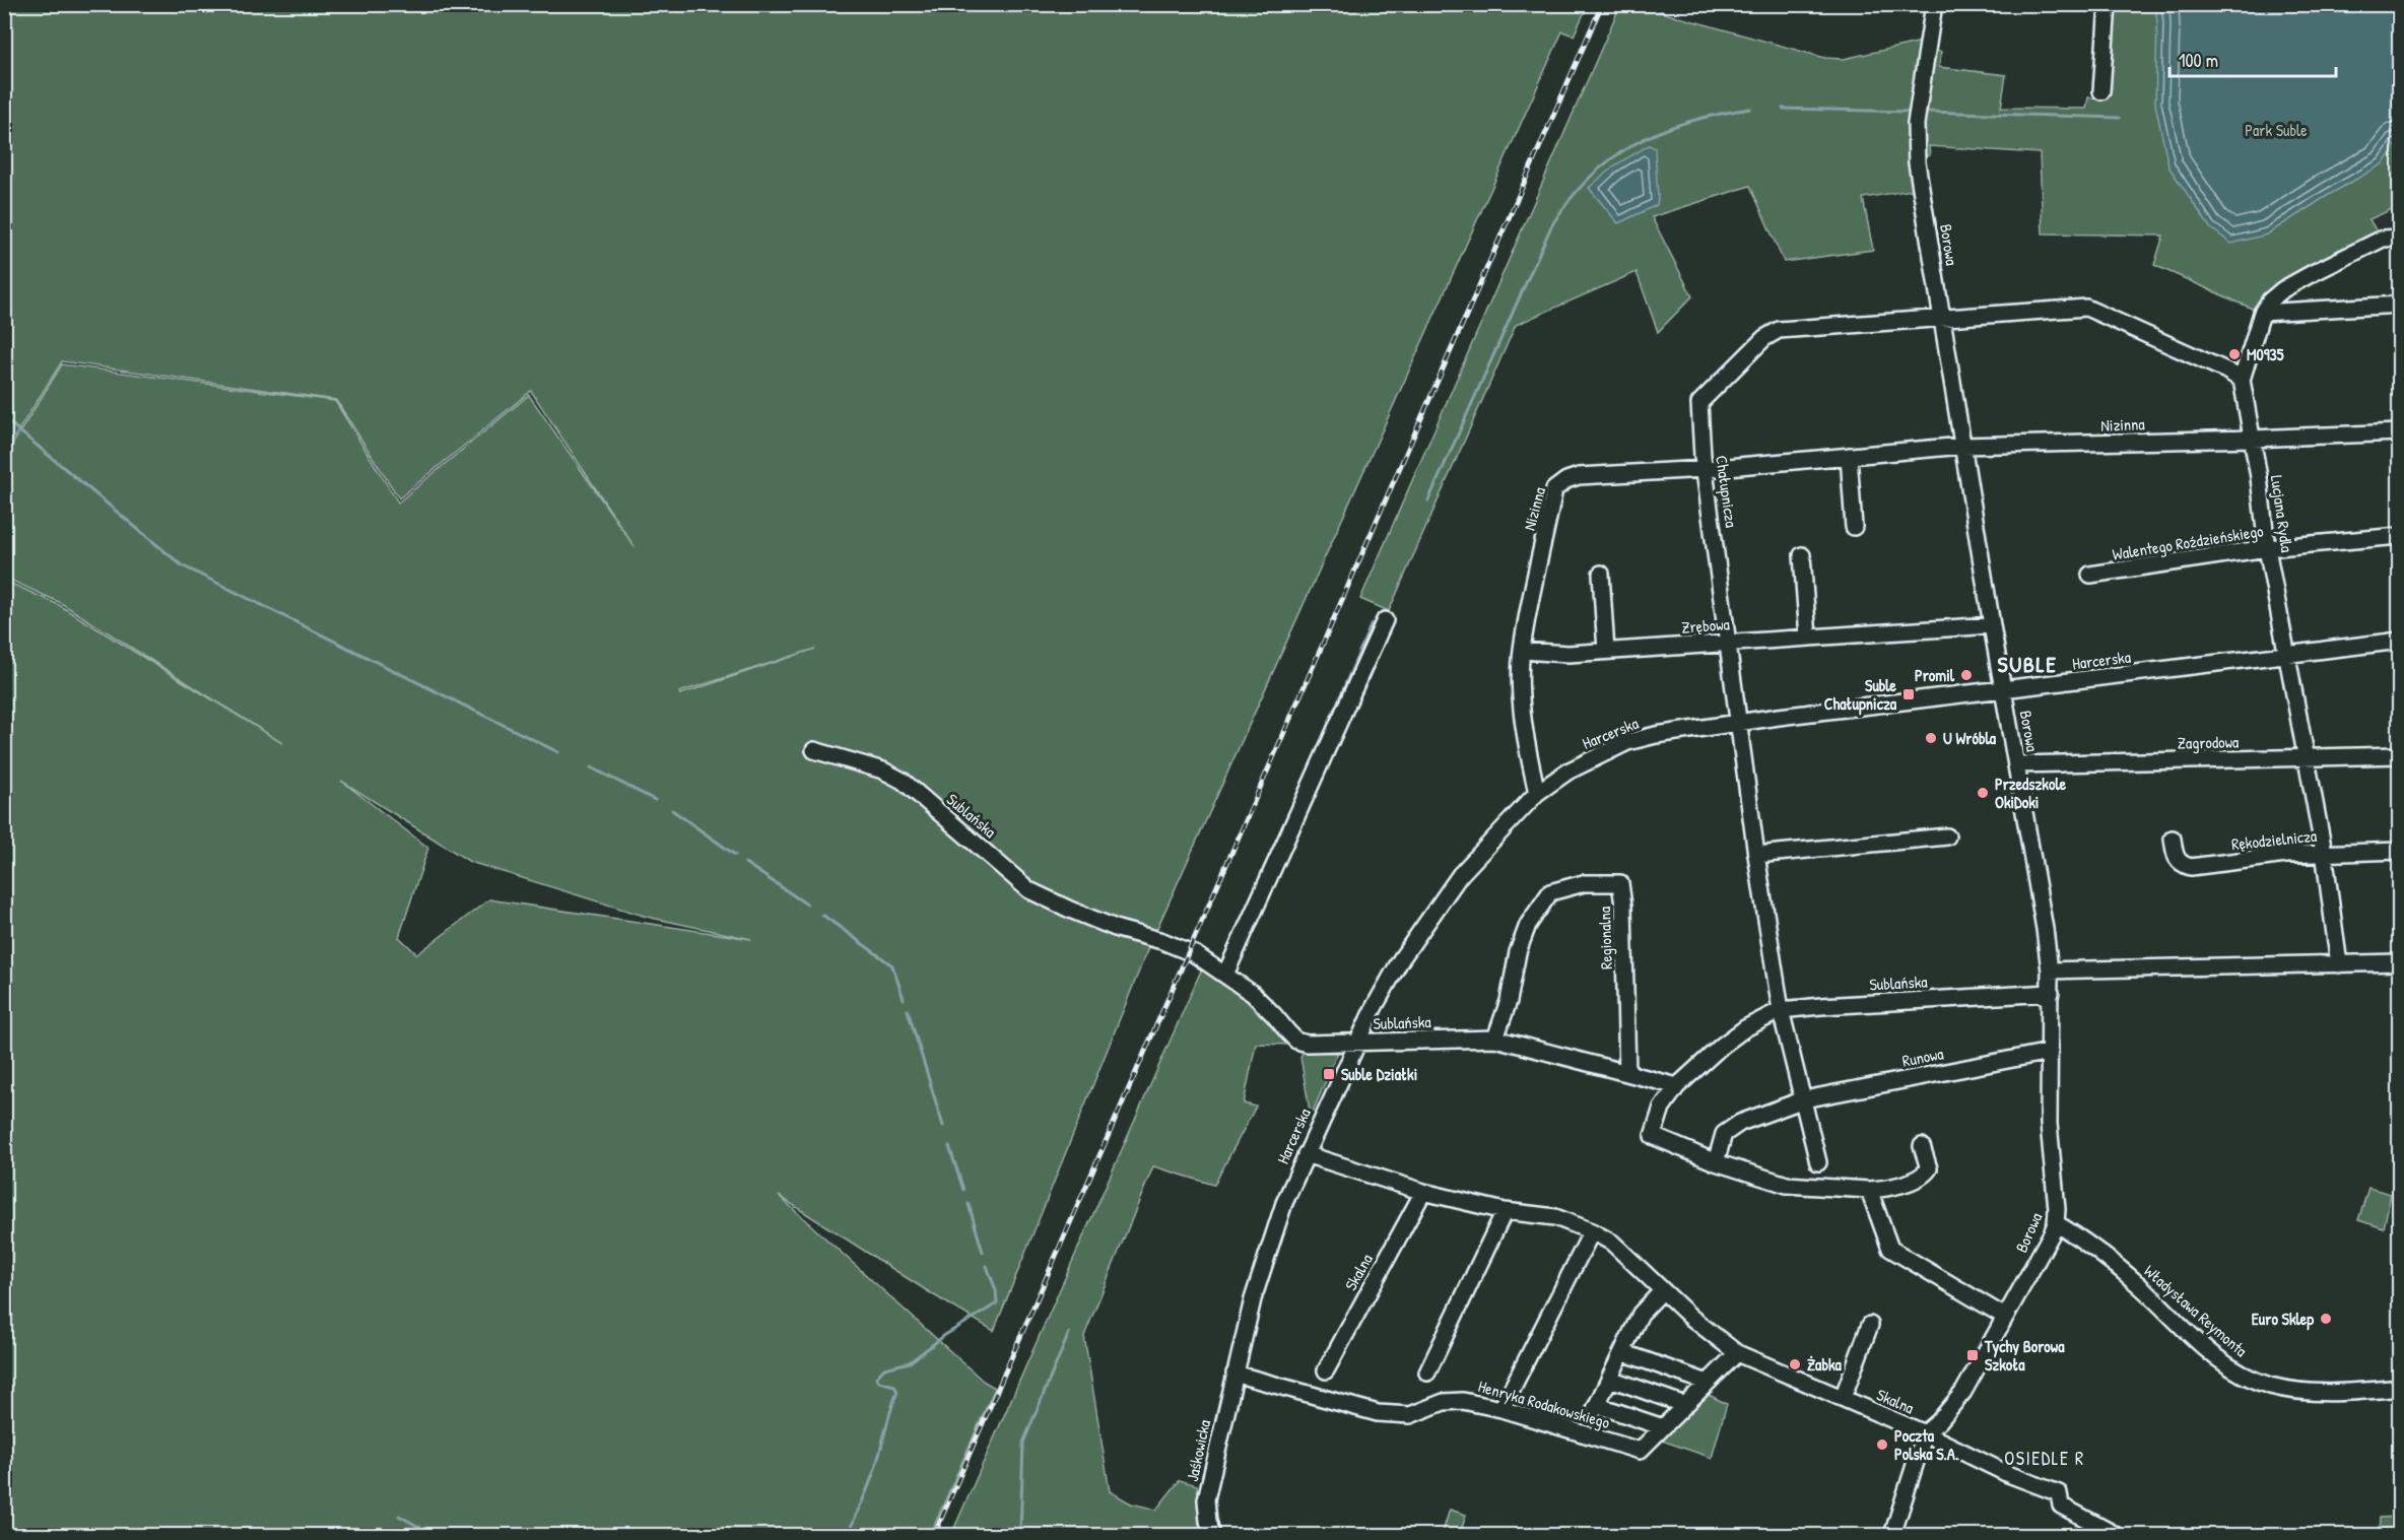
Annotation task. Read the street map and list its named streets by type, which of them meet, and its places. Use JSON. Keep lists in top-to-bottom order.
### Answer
{
  "streets": {
    "street": [
      "Borowa",
      "Nizinna",
      "Chałupnicza",
      "Lucjana Rydla",
      "Walentego Roździeńskiego",
      "Zrębowa",
      "Harcerska",
      "Zagrodowa",
      "Sublańska",
      "Rękodzielnicza",
      "Regionalna",
      "Runowa",
      "Skalna",
      "Władysława Reymonta",
      "Henryka Rodakowskiego",
      "Jaśkowicka"
    ]
  },
  "crossings": [
    ["Borowa", "Nizinna"],
    ["Borowa", "Chałupnicza"],
    ["Borowa", "Zrębowa"],
    ["Borowa", "Harcerska"],
    ["Borowa", "Zagrodowa"],
    ["Borowa", "Sublańska"],
    ["Borowa", "Runowa"],
    ["Borowa", "Skalna"],
    ["Borowa", "Władysława Reymonta"],
    ["Nizinna", "Chałupnicza"],
    ["Nizinna", "Lucjana Rydla"],
    ["Nizinna", "Zrębowa"],
    ["Nizinna", "Harcerska"],
    ["Chałupnicza", "Zrębowa"],
    ["Chałupnicza", "Harcerska"],
    ["Chałupnicza", "Sublańska"],
    ["Lucjana Rydla", "Walentego Roździeńskiego"],
    ["Lucjana Rydla", "Harcerska"],
    ["Lucjana Rydla", "Zagrodowa"],
    ["Lucjana Rydla", "Rękodzielnicza"],
    ["Harcerska", "Sublańska"],
    ["Harcerska", "Skalna"],
    ["Harcerska", "Henryka Rodakowskiego"],
    ["Harcerska", "Jaśkowicka"],
    ["Sublańska", "Regionalna"],
    ["Skalna", "Henryka Rodakowskiego"],
    ["Henryka Rodakowskiego", "Jaśkowicka"]
  ],
  "districts": ["SUBLE", "OSIEDLE R"],
  "parks": ["Park Suble"],
  "places": {
    "other": [
      "M0935",
      "Promil",
      "U Wróbla",
      "Przedszkole OkiDoki",
      "Euro Sklep",
      "Żabka",
      "Poczta Polska S.A."
    ],
    "transit": ["Suble Chałupnicza", "Suble Działki", "Tychy Borowa Szkoła"]
  },
  "scale_bar": "100 m"
}
